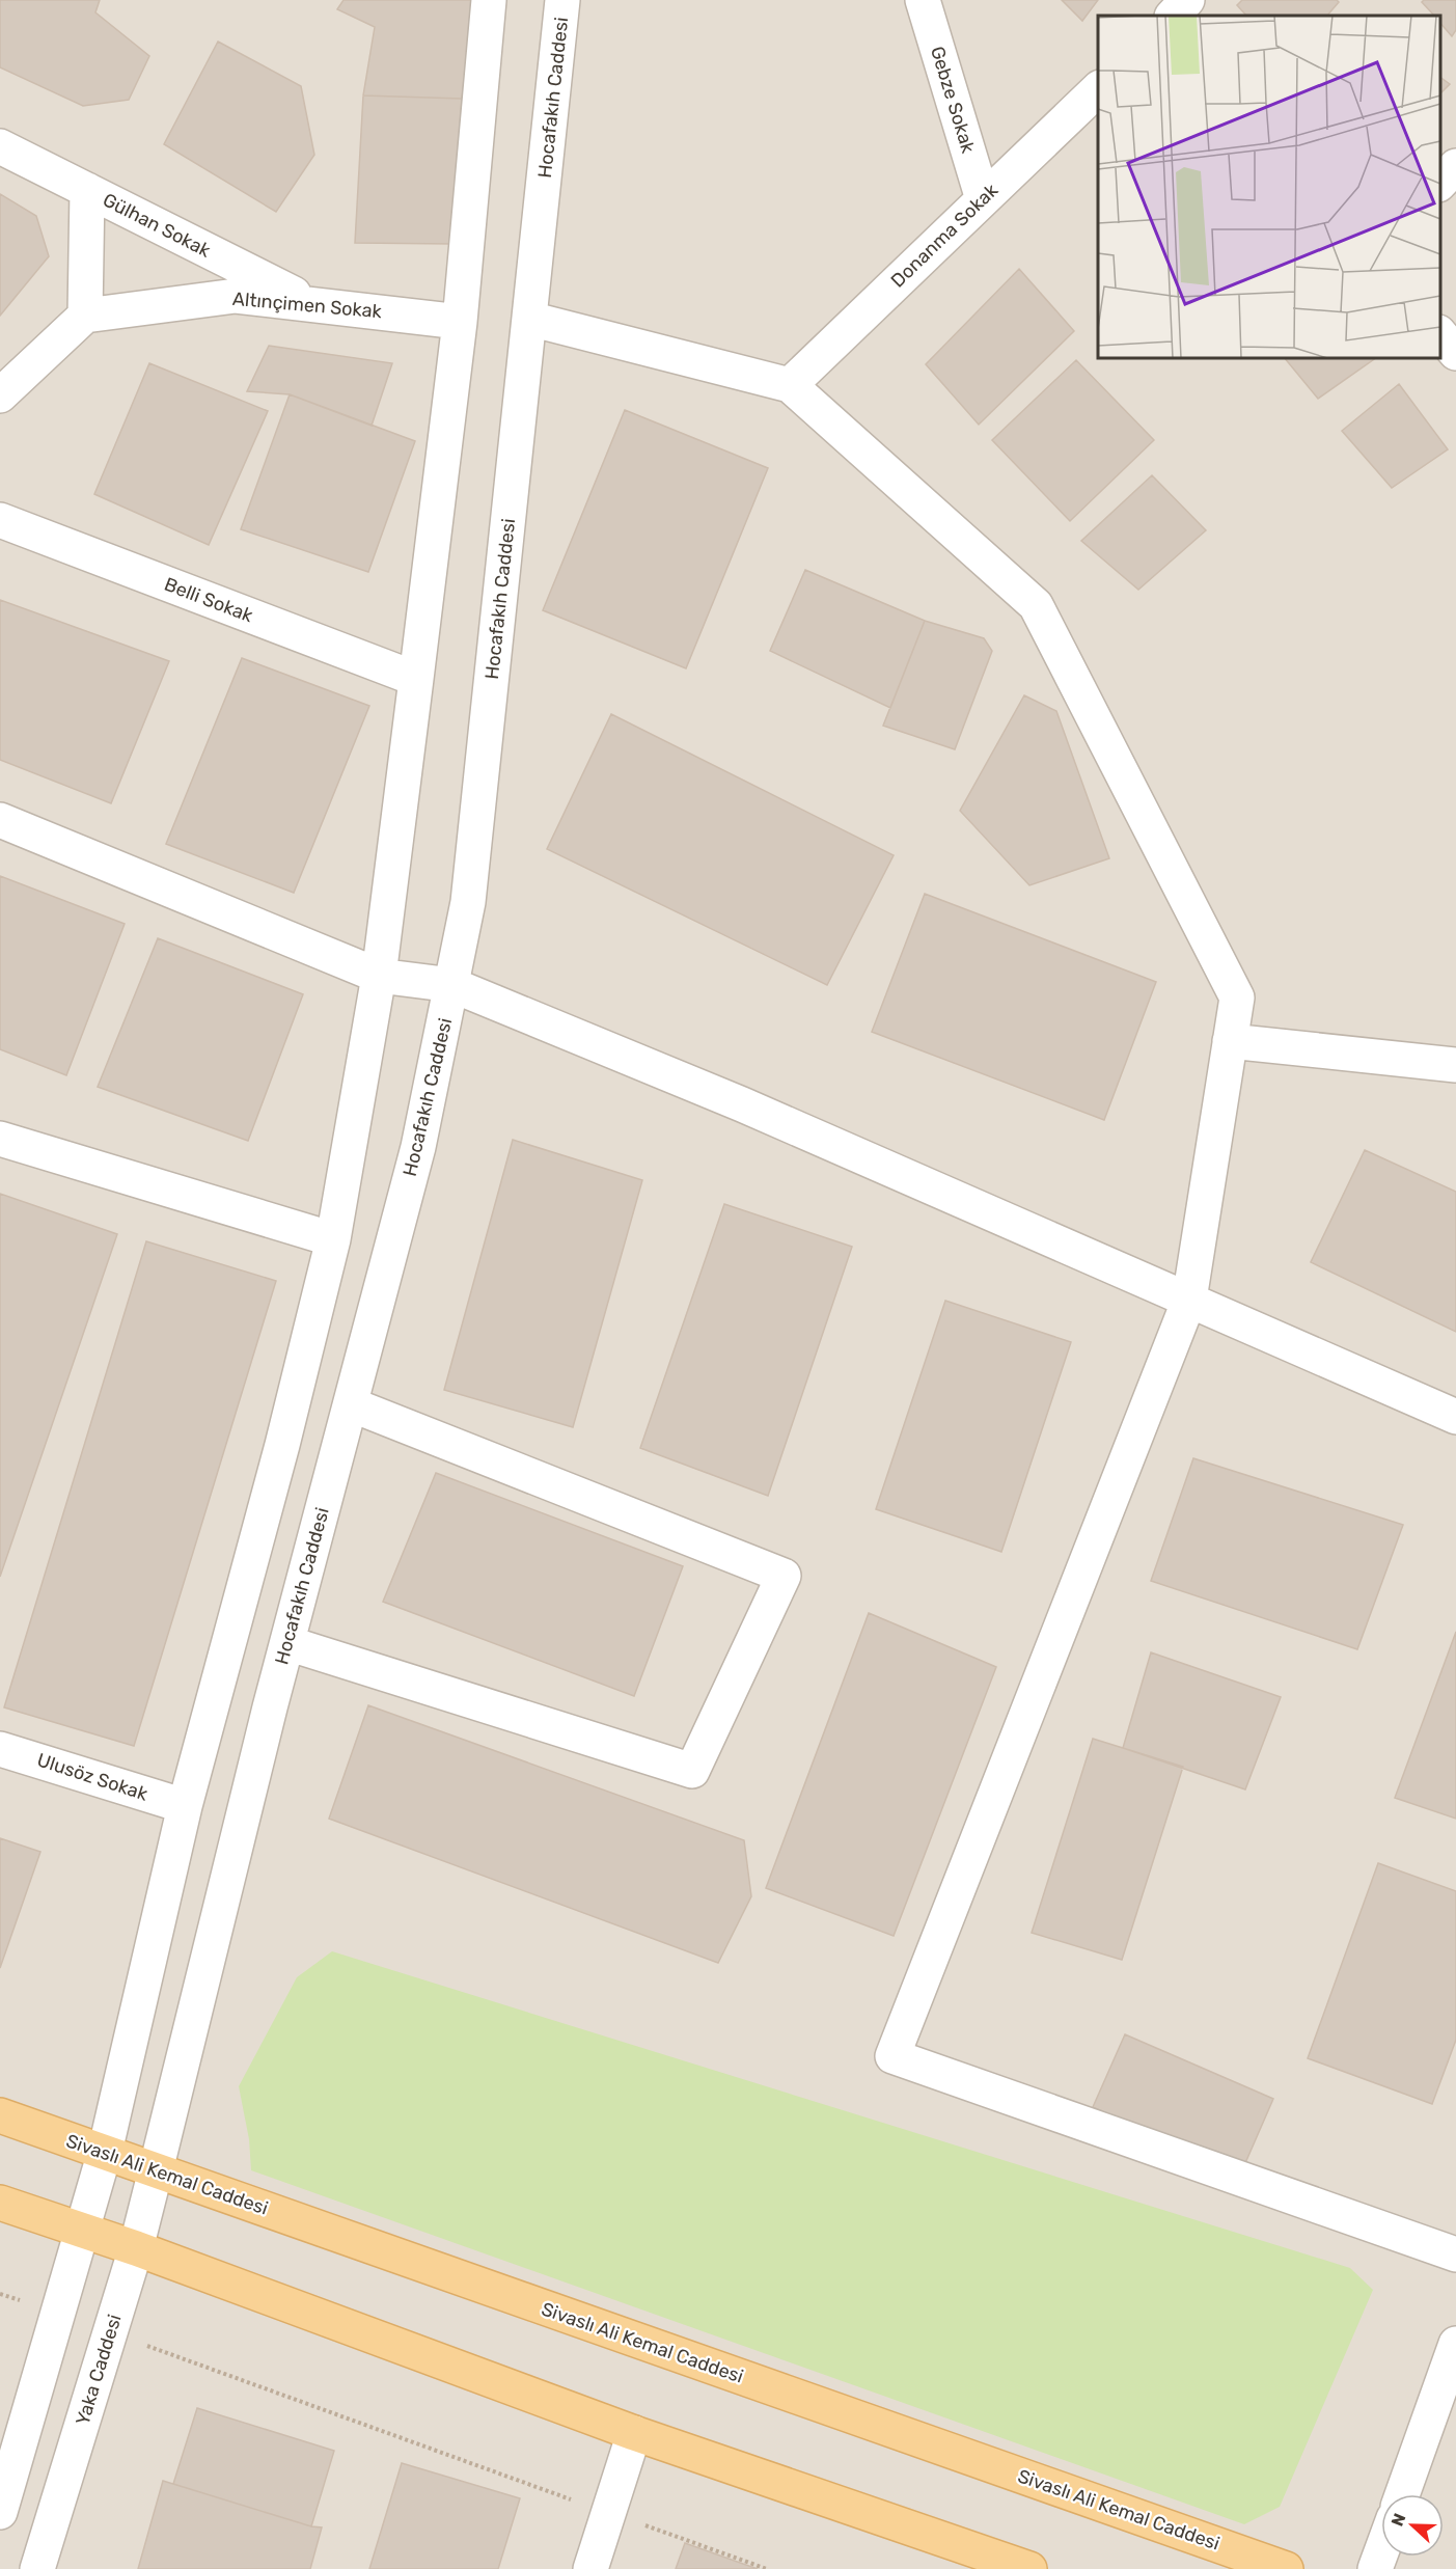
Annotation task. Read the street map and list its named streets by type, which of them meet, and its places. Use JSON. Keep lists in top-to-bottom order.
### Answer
{
  "streets": {
    "main road": ["Sivaslı Ali Kemal Caddesi"],
    "street": [
      "Hocafakıh Caddesi",
      "Gebze Sokak",
      "Gülhan Sokak",
      "Donanma Sokak",
      "Altınçimen Sokak",
      "Belli Sokak",
      "Ulusöz Sokak",
      "Yaka Caddesi"
    ]
  },
  "crossings": [
    ["Hocafakıh Caddesi", "Sivaslı Ali Kemal Caddesi"],
    ["Hocafakıh Caddesi", "Yaka Caddesi"],
    ["Gebze Sokak", "Donanma Sokak"],
    ["Gülhan Sokak", "Altınçimen Sokak"],
    ["Sivaslı Ali Kemal Caddesi", "Yaka Caddesi"]
  ],
  "north": "left"
}
